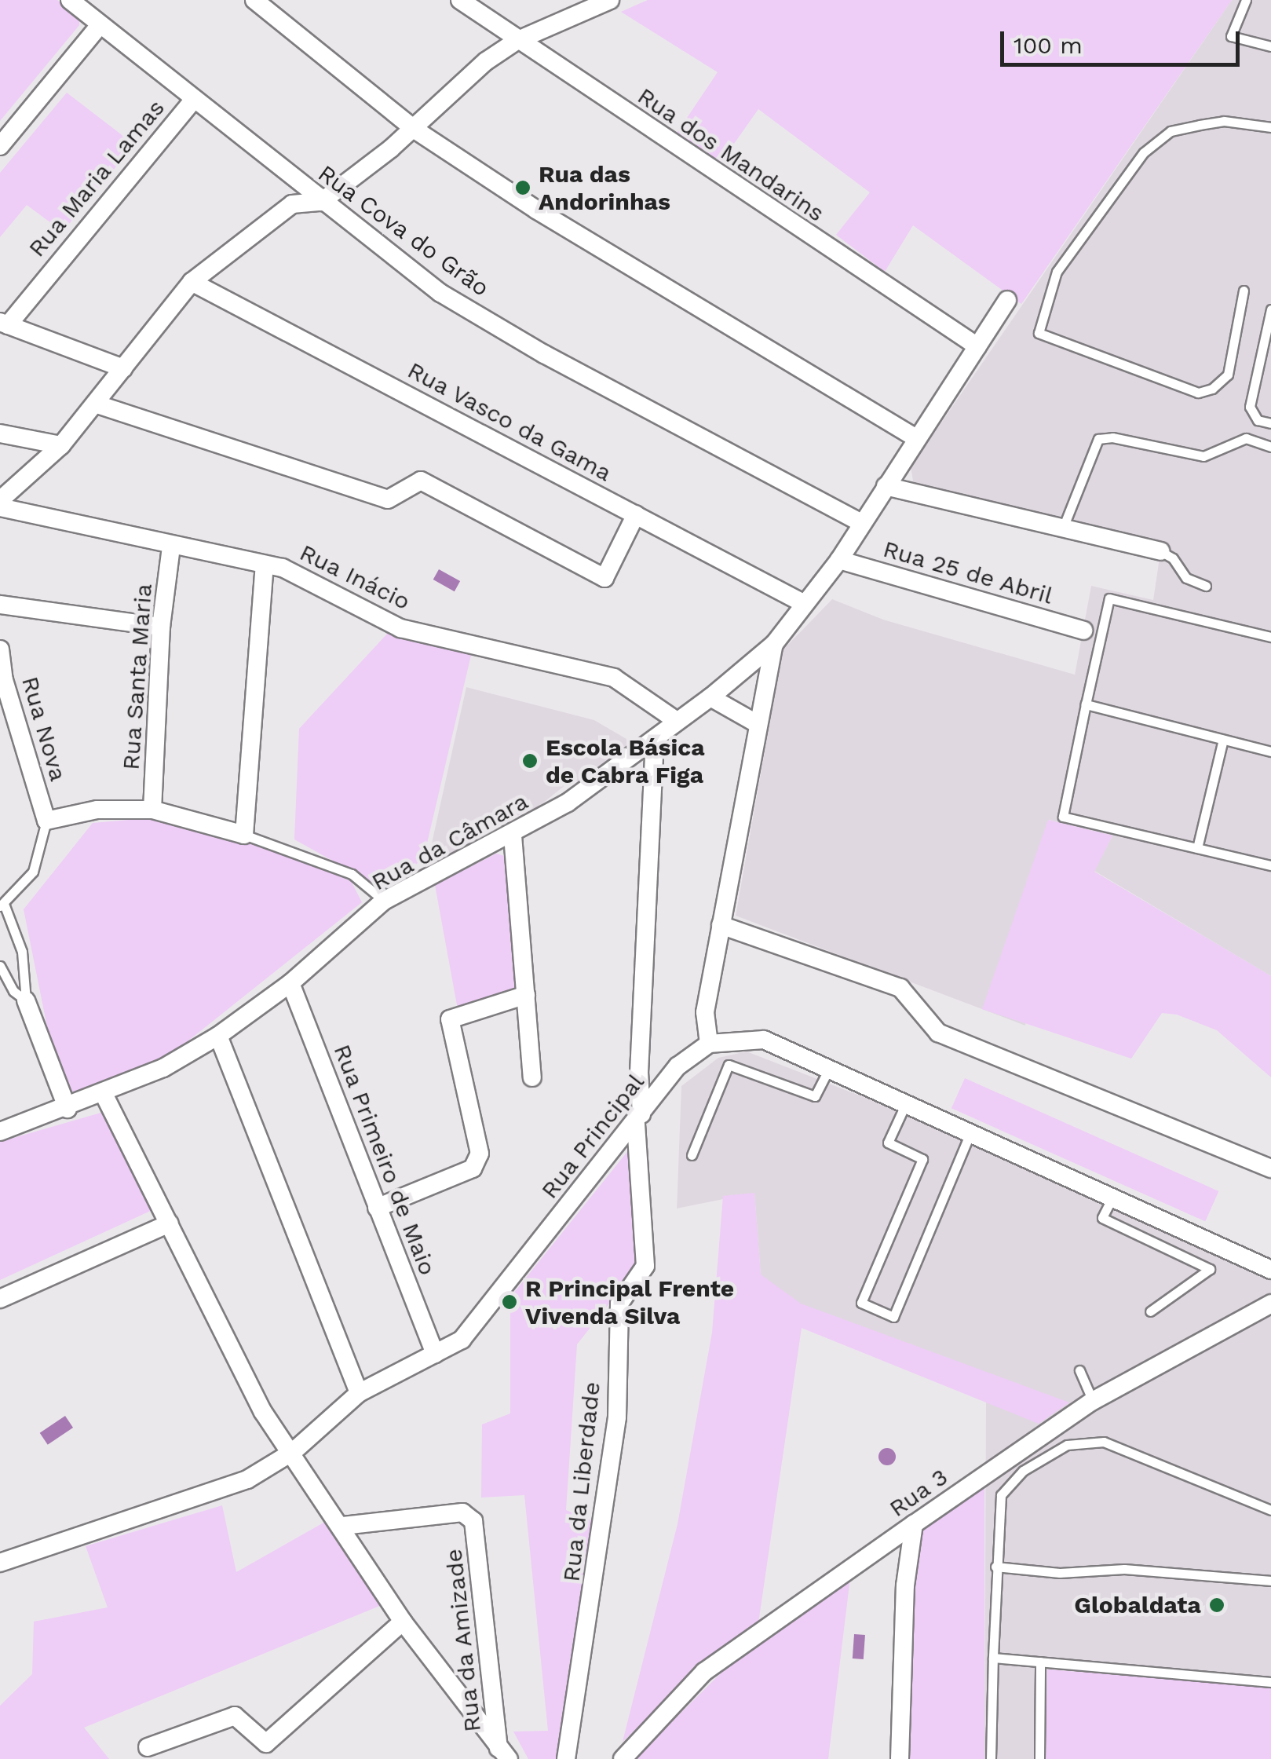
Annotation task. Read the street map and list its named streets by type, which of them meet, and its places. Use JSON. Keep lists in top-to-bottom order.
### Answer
{
  "streets": {
    "street": [
      "Rua dos Mandarins",
      "Rua Maria Lamas",
      "Rua Cova do Grão",
      "Rua Vasco da Gama",
      "Rua 25 de Abril",
      "Rua Inácio",
      "Rua Santa Maria",
      "Rua Nova",
      "Rua da Câmara",
      "Rua Principal",
      "Rua Primeiro de Maio",
      "Rua da Liberdade",
      "Rua 3",
      "Rua da Amizade"
    ]
  },
  "crossings": [
    ["Rua dos Mandarins", "Rua da Câmara"],
    ["Rua Maria Lamas", "Rua Cova do Grão"],
    ["Rua Cova do Grão", "Rua da Câmara"],
    ["Rua Vasco da Gama", "Rua da Câmara"],
    ["Rua 25 de Abril", "Rua da Câmara"],
    ["Rua Inácio", "Rua Santa Maria"],
    ["Rua Inácio", "Rua da Câmara"],
    ["Rua da Câmara", "Rua Primeiro de Maio"],
    ["Rua da Câmara", "Rua da Liberdade"],
    ["Rua Principal", "Rua Primeiro de Maio"],
    ["Rua Principal", "Rua da Liberdade"]
  ],
  "places": [
    "Rua das Andorinhas",
    "Escola Básica de Cabra Figa",
    "R Principal Frente Vivenda Silva",
    "Globaldata"
  ],
  "scale_bar": "100 m"
}
